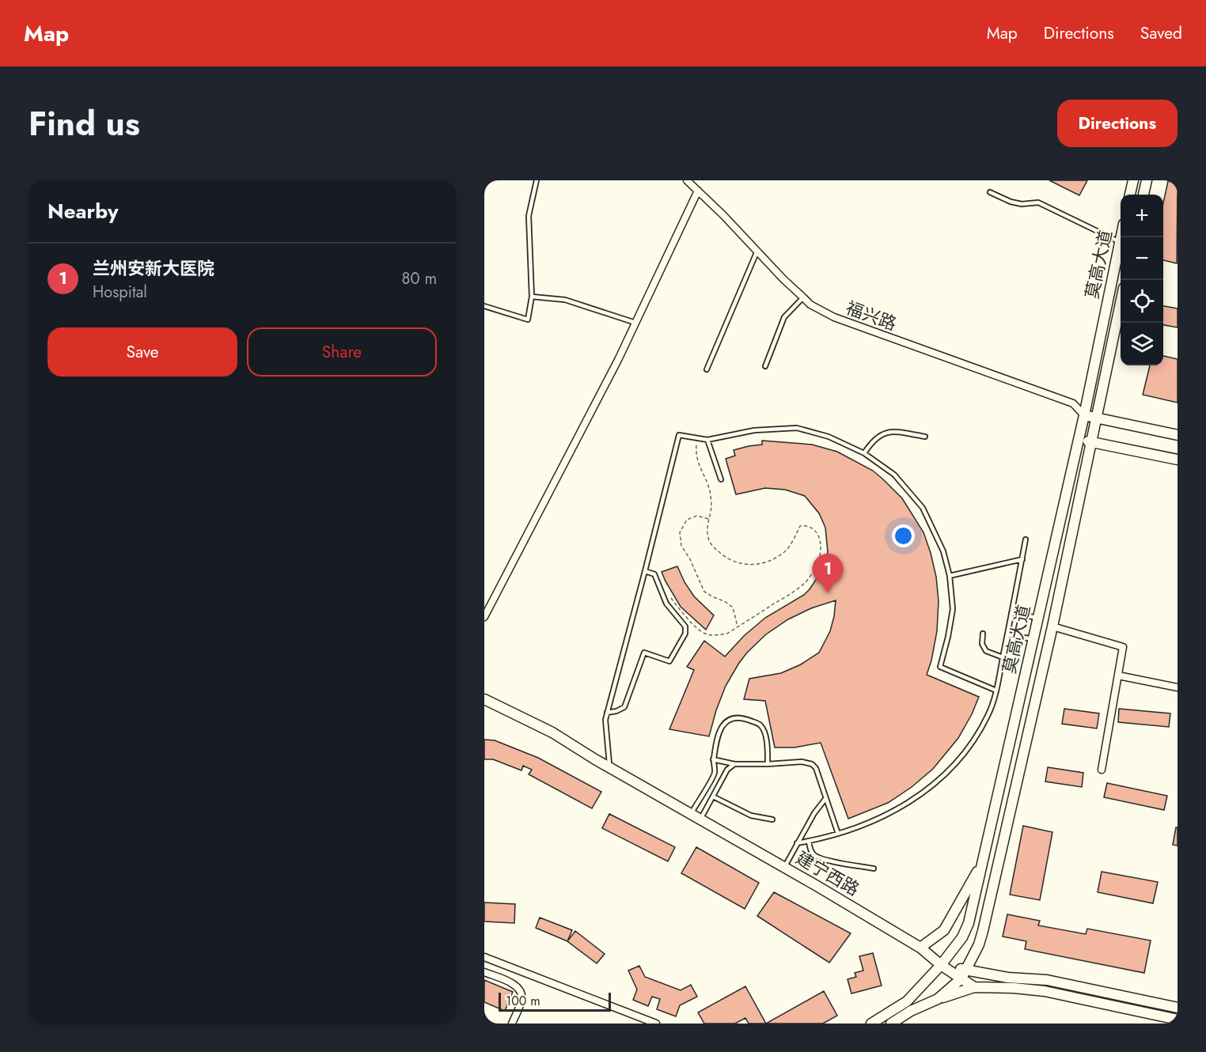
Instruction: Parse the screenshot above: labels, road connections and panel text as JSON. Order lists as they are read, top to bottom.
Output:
{
  "streets": {
    "main road": ["莫高大道", "建宁西路"],
    "street": ["福兴路"]
  },
  "crossings": [
    ["莫高大道", "福兴路"],
    ["莫高大道", "建宁西路"]
  ],
  "scale_bar": "100 m",
  "page": {
    "header": "Map",
    "nav": ["Map", "Directions", "Saved"],
    "title": "Find us",
    "buttons": [
      "Directions",
      ["Save", "Share"]
    ],
    "heading": "Nearby",
    "map_buttons": ["+", "−"],
    "list": [
      {
        "mark": "1",
        "name": "兰州安新大医院",
        "note": "Hospital",
        "value": "80 m"
      }
    ],
    "pins": "1",
    "scale": "100 m"
  }
}
